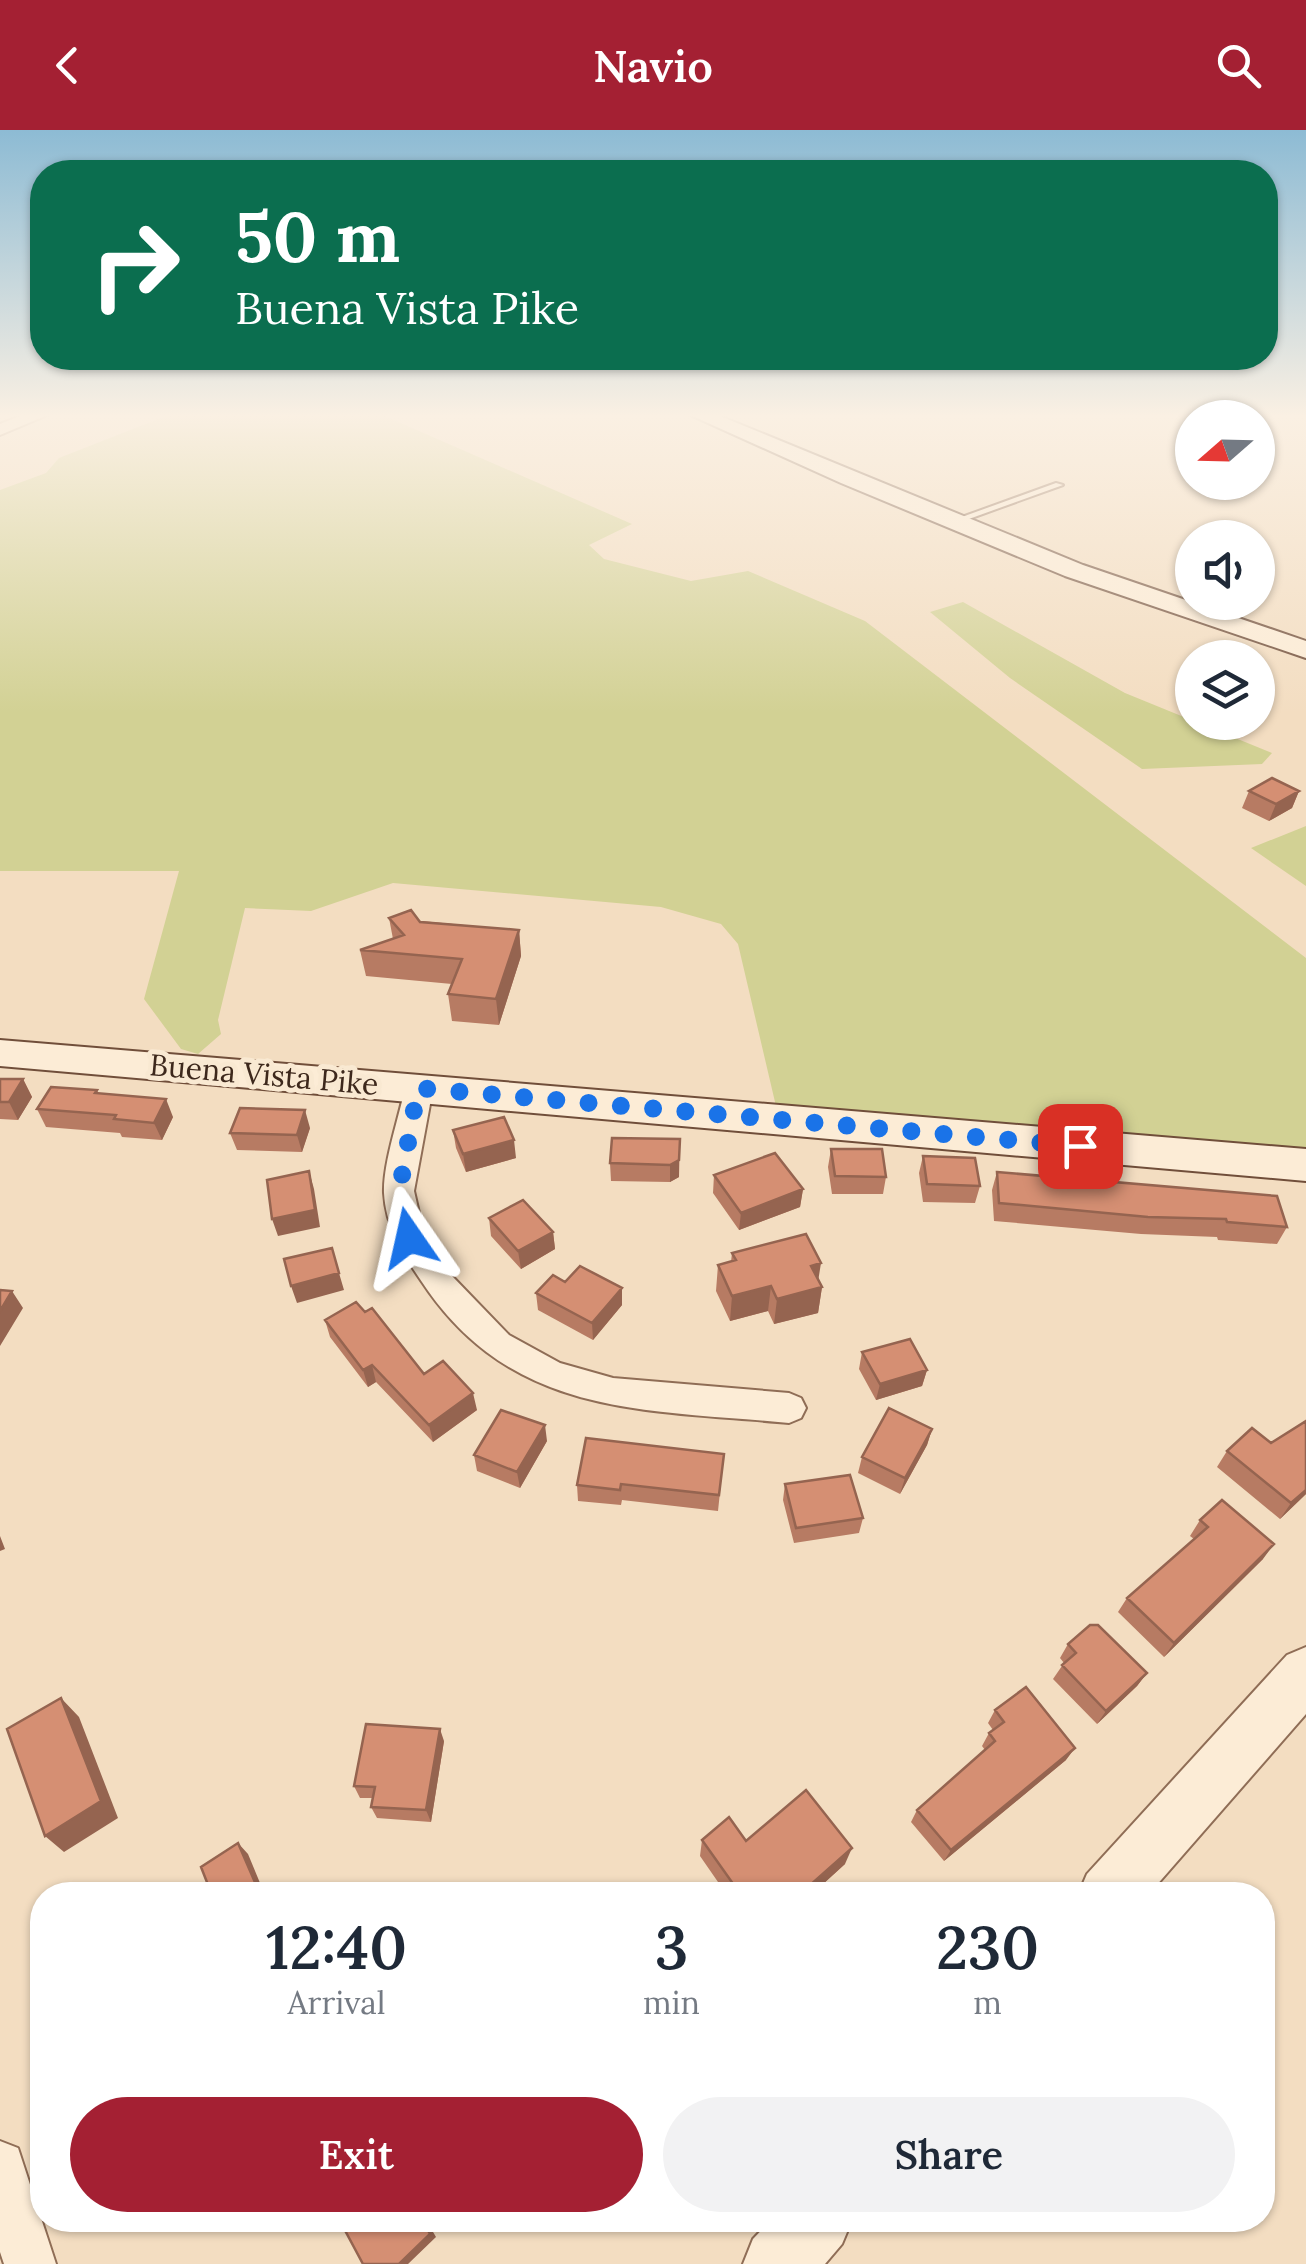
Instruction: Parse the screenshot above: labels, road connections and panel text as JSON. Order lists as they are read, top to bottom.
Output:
{
  "streets": {
    "main road": ["Buena Vista Pike"]
  },
  "north": "left",
  "page": {
    "header": "Navio",
    "turn": ["50 m", "Buena Vista Pike"],
    "eta": [
      "12:40",
      "Arrival",
      "3",
      "min",
      "230",
      "m"
    ],
    "buttons": ["Exit", "Share"]
  }
}
